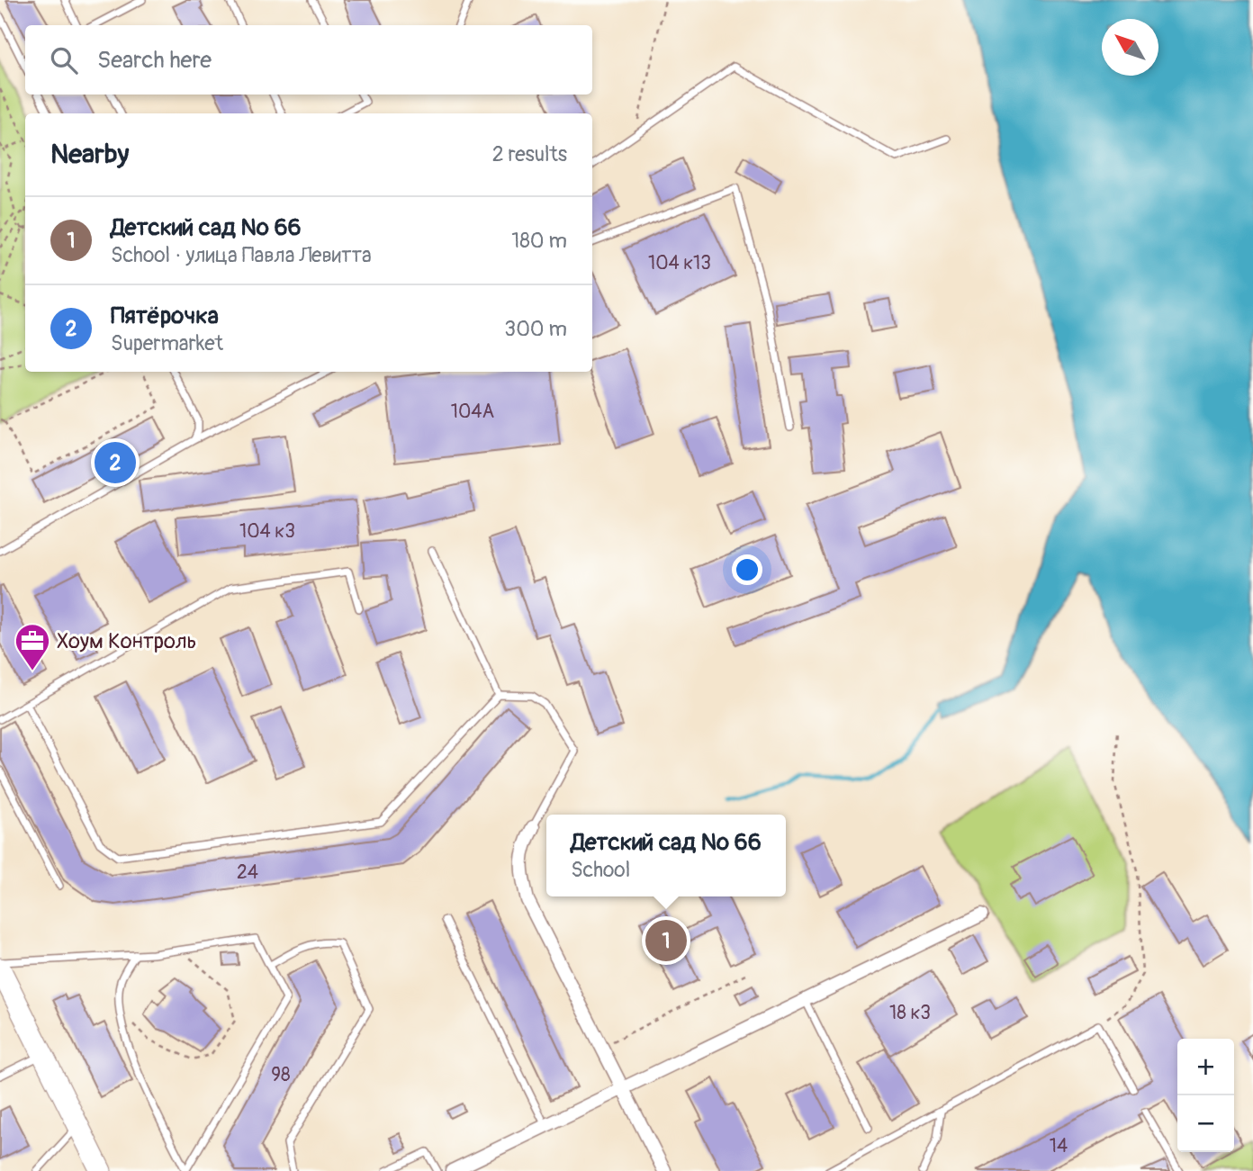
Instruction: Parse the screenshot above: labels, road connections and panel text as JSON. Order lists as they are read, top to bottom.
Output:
{
  "places": {
    "office": ["Хоум Контроль"]
  },
  "house_numbers": [
    "104 к13",
    "104А",
    "104 к3",
    "24",
    "18 к3",
    "98",
    "14"
  ],
  "north": "top left",
  "page": {
    "search": "Search here",
    "heading": ["Nearby", "2 results"],
    "list": [
      {
        "mark": "1",
        "name": "Детский сад № 66",
        "note": "School · улица Павла Левитта",
        "value": "180 m"
      },
      {
        "mark": "2",
        "name": "Пятёрочка",
        "note": "Supermarket",
        "value": "300 m"
      }
    ],
    "pins": ["2", "1"],
    "popup": ["Детский сад № 66", "School"],
    "map_buttons": ["+", "−"]
  }
}
